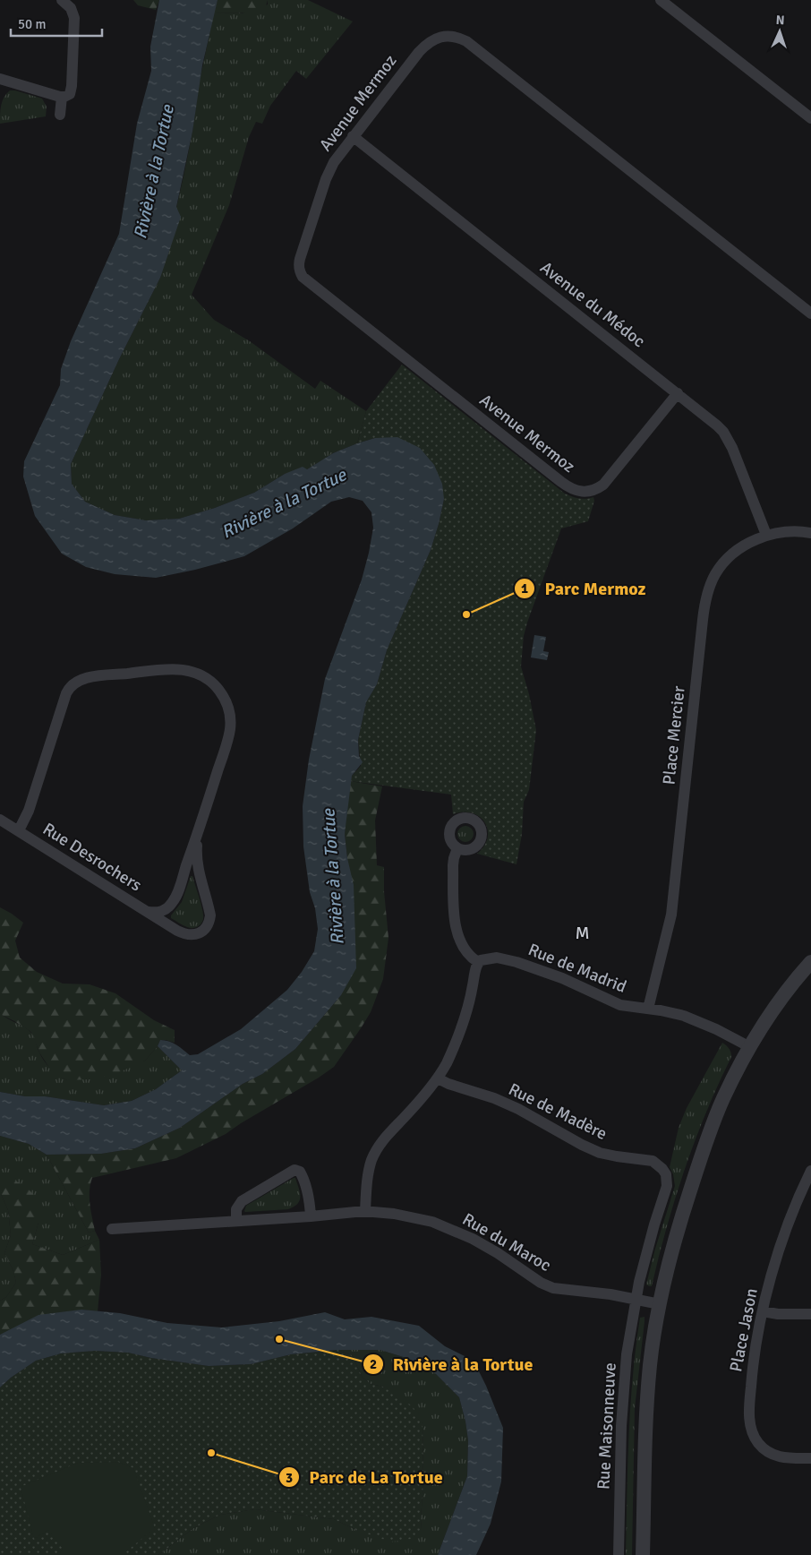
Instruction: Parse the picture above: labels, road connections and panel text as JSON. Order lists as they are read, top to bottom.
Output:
{
  "streets": {
    "street": [
      "Avenue Mermoz",
      "Avenue du Médoc",
      "Place Mercier",
      "Rue Desrochers",
      "Rue de Madrid",
      "Rue de Madère",
      "Rue du Maroc",
      "Place Jason",
      "Rue Maisonneuve"
    ]
  },
  "crossings": [
    ["Avenue Mermoz", "Avenue du Médoc"],
    ["Avenue du Médoc", "Place Mercier"],
    ["Place Mercier", "Rue de Madrid"],
    ["Rue de Madère", "Rue du Maroc"],
    ["Rue de Madère", "Rue Maisonneuve"],
    ["Rue du Maroc", "Rue Maisonneuve"]
  ],
  "districts": ["M"],
  "water": ["Rivière à la Tortue"],
  "places": ["Parc Mermoz", "Rivière à la Tortue", "Parc de La Tortue"],
  "scale_bar": "50 m",
  "north": "top"
}
